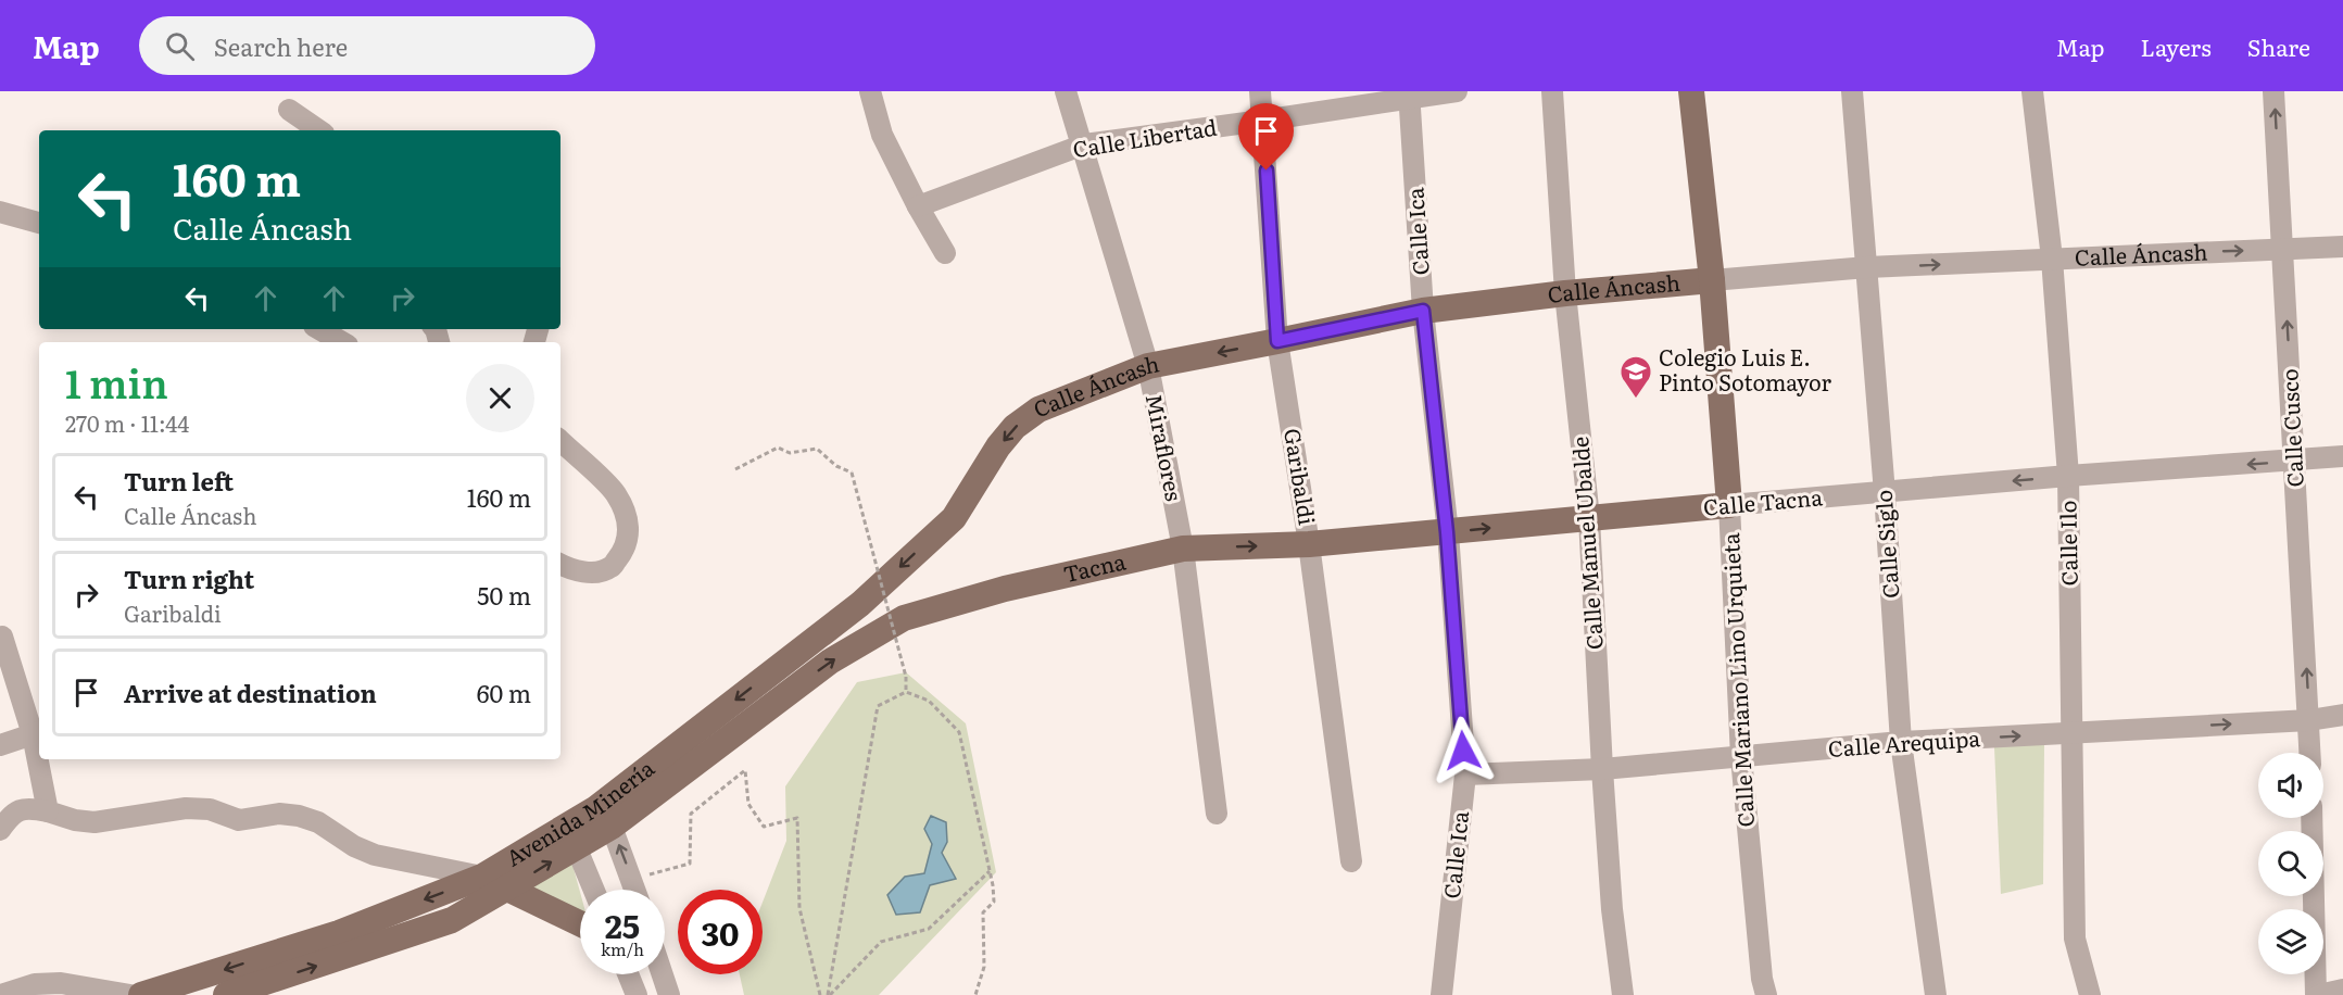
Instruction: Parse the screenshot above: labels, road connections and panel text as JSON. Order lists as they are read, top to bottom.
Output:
{
  "streets": {
    "main road": [
      "Calle Áncash",
      "Calle Tacna",
      "Tacna",
      "Calle Mariano Lino Urquieta",
      "Avenida Minería"
    ],
    "street": [
      "Calle Libertad",
      "Calle Ica",
      "Calle Cusco",
      "Miraflores",
      "Garibaldi",
      "Calle Manuel Ubalde",
      "Calle Ilo",
      "Calle Siglo",
      "Calle Arequipa"
    ]
  },
  "crossings": [
    ["Calle Libertad", "Calle Ica"],
    ["Calle Libertad", "Miraflores"],
    ["Calle Libertad", "Garibaldi"],
    ["Calle Ica", "Calle Áncash"],
    ["Calle Ica", "Calle Tacna"],
    ["Calle Ica", "Calle Arequipa"],
    ["Calle Áncash", "Calle Cusco"],
    ["Calle Áncash", "Miraflores"],
    ["Calle Áncash", "Garibaldi"],
    ["Calle Áncash", "Calle Manuel Ubalde"],
    ["Calle Áncash", "Calle Ilo"],
    ["Calle Áncash", "Calle Siglo"],
    ["Calle Áncash", "Calle Mariano Lino Urquieta"],
    ["Calle Áncash", "Avenida Minería"],
    ["Calle Cusco", "Calle Tacna"],
    ["Calle Cusco", "Calle Arequipa"],
    ["Miraflores", "Calle Tacna"],
    ["Miraflores", "Tacna"],
    ["Garibaldi", "Calle Tacna"],
    ["Calle Tacna", "Calle Manuel Ubalde"],
    ["Calle Tacna", "Calle Ilo"],
    ["Calle Tacna", "Calle Siglo"],
    ["Calle Tacna", "Tacna"],
    ["Calle Tacna", "Calle Mariano Lino Urquieta"],
    ["Calle Manuel Ubalde", "Calle Arequipa"],
    ["Calle Ilo", "Calle Arequipa"],
    ["Calle Siglo", "Calle Arequipa"],
    ["Tacna", "Avenida Minería"],
    ["Calle Mariano Lino Urquieta", "Calle Arequipa"]
  ],
  "one_way": ["Calle Cusco", "Calle Arequipa"],
  "places": {
    "school or university": ["Colegio Luis E. Pinto Sotomayor"]
  },
  "page": {
    "header": "Map",
    "search": "Search here",
    "nav": ["Map", "Layers", "Share"],
    "turn": ["160 m", "Calle Áncash"],
    "heading": ["1 min", "270 m · 11:44"],
    "list": [
      {
        "name": "Turn left",
        "note": "Calle Áncash",
        "value": "160 m"
      },
      {
        "name": "Turn right",
        "note": "Garibaldi",
        "value": "50 m"
      },
      {
        "name": "Arrive at destination",
        "value": "60 m"
      }
    ],
    "speed": "25 km/h",
    "limit": "30"
  }
}
